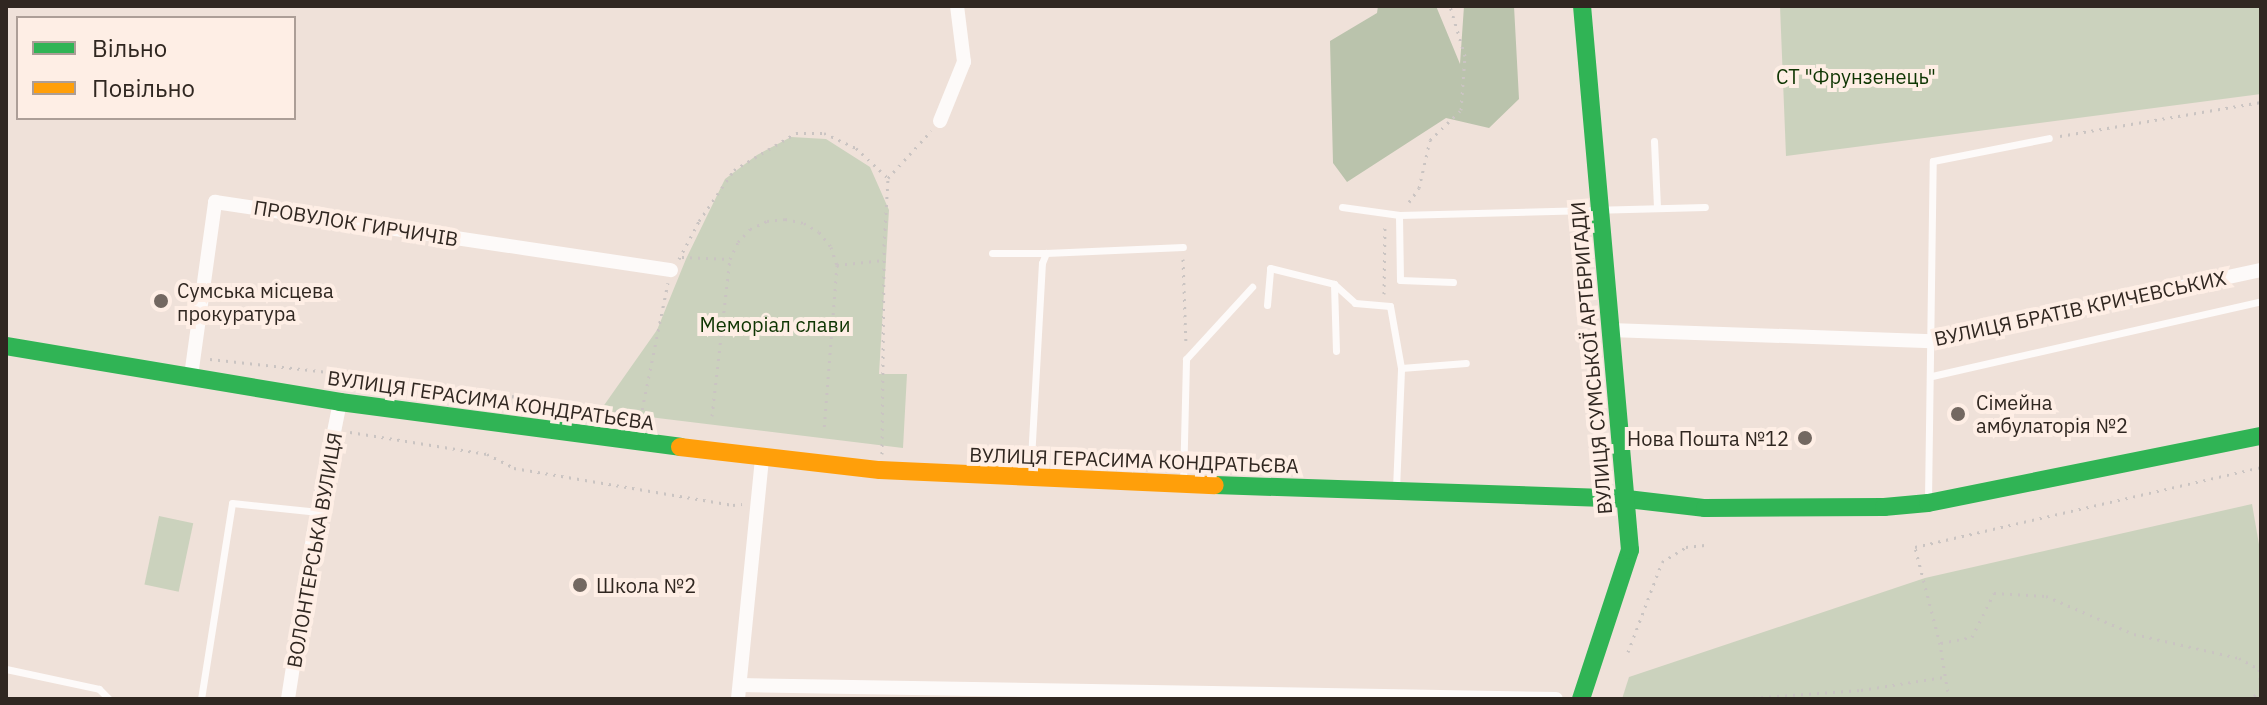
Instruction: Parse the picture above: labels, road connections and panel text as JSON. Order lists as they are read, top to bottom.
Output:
{
  "streets": {
    "street": [
      "ПРОВУЛОК ГИРЧИЧІВ",
      "ВУЛИЦЯ БРАТІВ КРИЧЕВСЬКИХ",
      "ВУЛИЦЯ СУМСЬКОЇ АРТБРИГАДИ",
      "ВУЛИЦЯ ГЕРАСИМА КОНДРАТЬЄВА",
      "ВОЛОНТЕРСЬКА ВУЛИЦЯ"
    ]
  },
  "crossings": [
    ["ПРОВУЛОК ГИРЧИЧІВ", "ВУЛИЦЯ ГЕРАСИМА КОНДРАТЬЄВА"],
    ["ВУЛИЦЯ БРАТІВ КРИЧЕВСЬКИХ", "ВУЛИЦЯ СУМСЬКОЇ АРТБРИГАДИ"],
    ["ВУЛИЦЯ СУМСЬКОЇ АРТБРИГАДИ", "ВУЛИЦЯ ГЕРАСИМА КОНДРАТЬЄВА"],
    ["ВУЛИЦЯ ГЕРАСИМА КОНДРАТЬЄВА", "ВОЛОНТЕРСЬКА ВУЛИЦЯ"]
  ],
  "parks": ["СТ \"Фрунзенець\"", "Меморіал слави"],
  "places": [
    "Сумська місцева прокуратура",
    "Сімейна амбулаторія №2",
    "Нова Пошта №12",
    "Школа №2"
  ],
  "legend": ["Вільно", "Повільно"]
}
